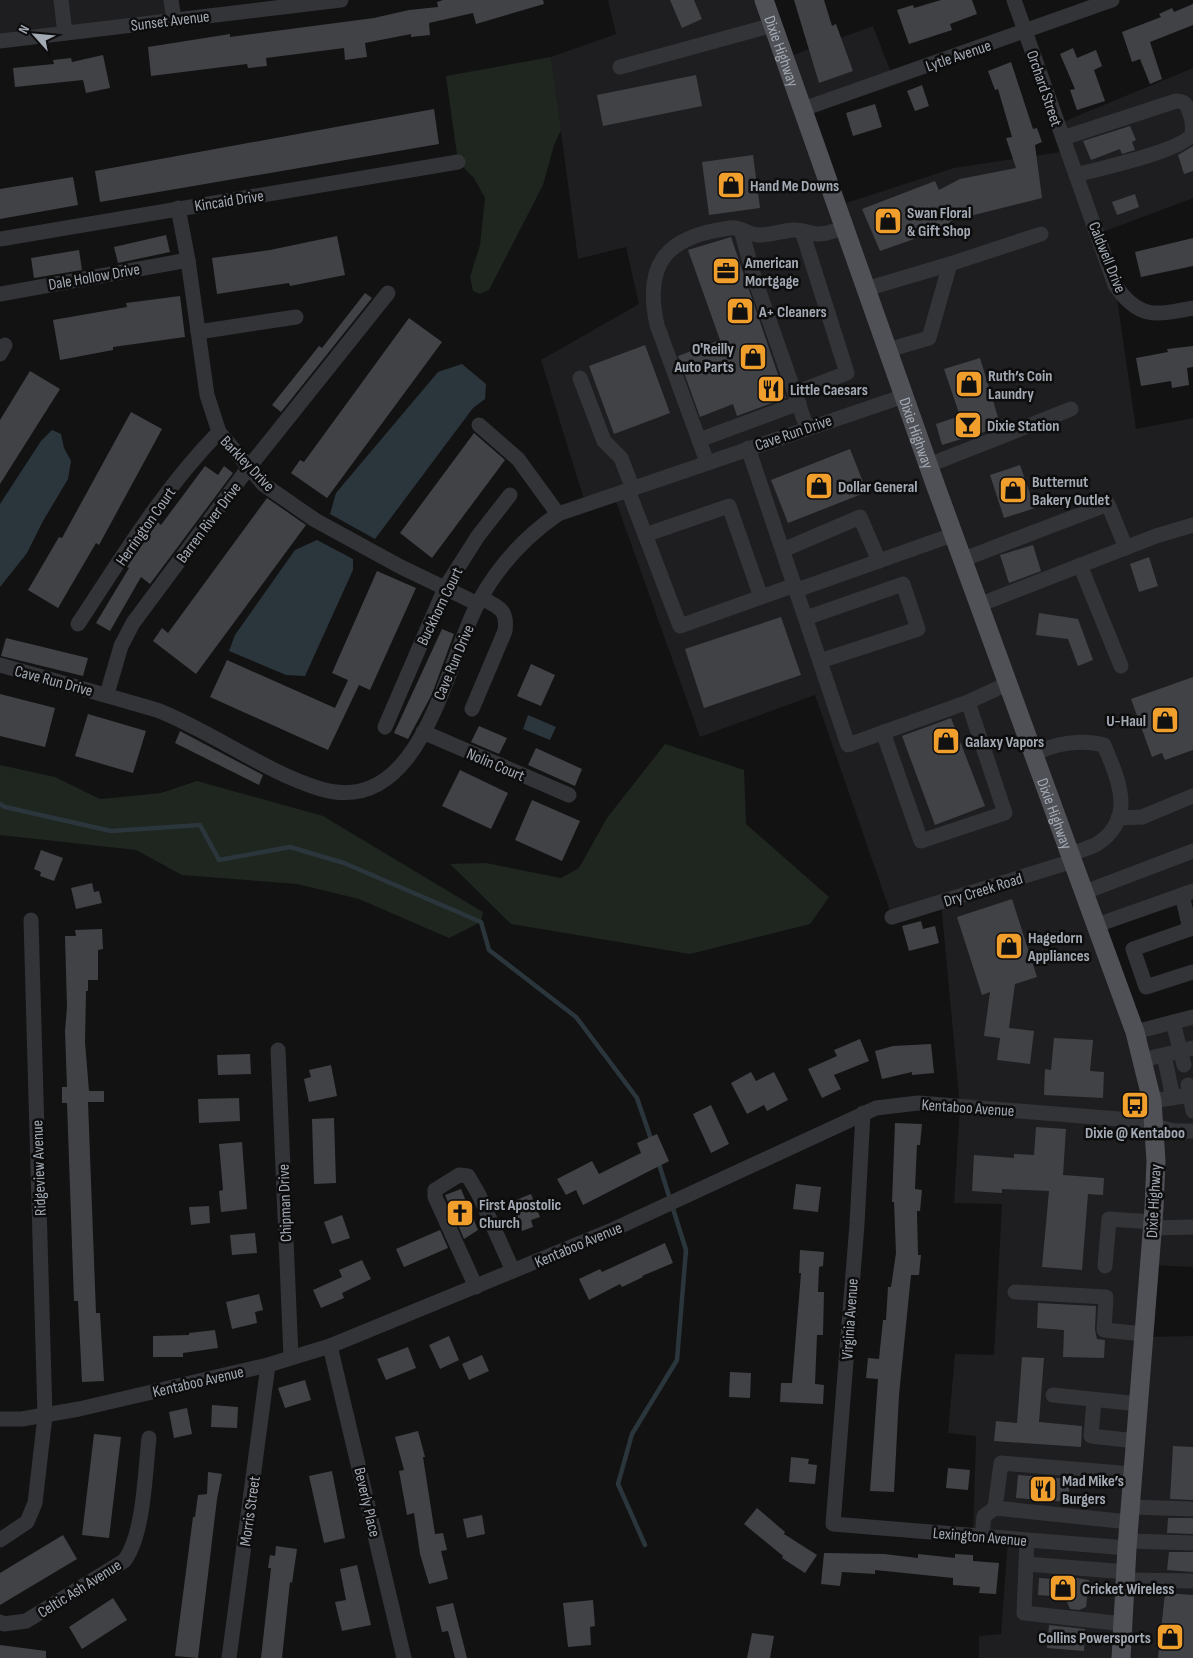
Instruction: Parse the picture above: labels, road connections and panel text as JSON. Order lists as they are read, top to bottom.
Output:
{
  "streets": {
    "main road": ["Dixie Highway"],
    "street": [
      "Sunset Avenue",
      "Lytle Avenue",
      "Orchard Street",
      "Kincaid Drive",
      "Caldwell Drive",
      "Dale Hollow Drive",
      "Cave Run Drive",
      "Barkley Drive",
      "Barren River Drive",
      "Herrington Court",
      "Buckhorn Court",
      "Nolin Court",
      "Dry Creek Road",
      "Kentaboo Avenue",
      "Ridgeview Avenue",
      "Chipman Drive",
      "Virginia Avenue",
      "Beverly Place",
      "Morris Street",
      "Lexington Avenue",
      "Celtic Ash Avenue"
    ]
  },
  "crossings": [
    ["Dixie Highway", "Lytle Avenue"],
    ["Dixie Highway", "Cave Run Drive"],
    ["Dixie Highway", "Dry Creek Road"],
    ["Dixie Highway", "Kentaboo Avenue"],
    ["Dixie Highway", "Lexington Avenue"],
    ["Lytle Avenue", "Orchard Street"],
    ["Orchard Street", "Caldwell Drive"],
    ["Kincaid Drive", "Barkley Drive"],
    ["Dale Hollow Drive", "Barkley Drive"],
    ["Cave Run Drive", "Barkley Drive"],
    ["Cave Run Drive", "Barren River Drive"],
    ["Cave Run Drive", "Nolin Court"],
    ["Barkley Drive", "Barren River Drive"],
    ["Barkley Drive", "Herrington Court"],
    ["Barkley Drive", "Buckhorn Court"],
    ["Kentaboo Avenue", "Ridgeview Avenue"],
    ["Kentaboo Avenue", "Chipman Drive"],
    ["Kentaboo Avenue", "Virginia Avenue"],
    ["Kentaboo Avenue", "Beverly Place"],
    ["Kentaboo Avenue", "Morris Street"],
    ["Virginia Avenue", "Lexington Avenue"]
  ],
  "places": {
    "shop": [
      "Hand Me Downs",
      "Swan Floral & Gift Shop",
      "A+ Cleaners",
      "O'Reilly Auto Parts",
      "Ruth’s Coin Laundry",
      "Dollar General",
      "Butternut Bakery Outlet",
      "U-Haul",
      "Galaxy Vapors",
      "Hagedorn Appliances",
      "Cricket Wireless",
      "Collins Powersports"
    ],
    "office": ["American Mortgage"],
    "restaurant": ["Little Caesars", "Mad Mike’s Burgers"],
    "bar": ["Dixie Station"],
    "bus stop": ["Dixie @ Kentaboo"],
    "church": ["First Apostolic Church"]
  },
  "north": "top left"
}
